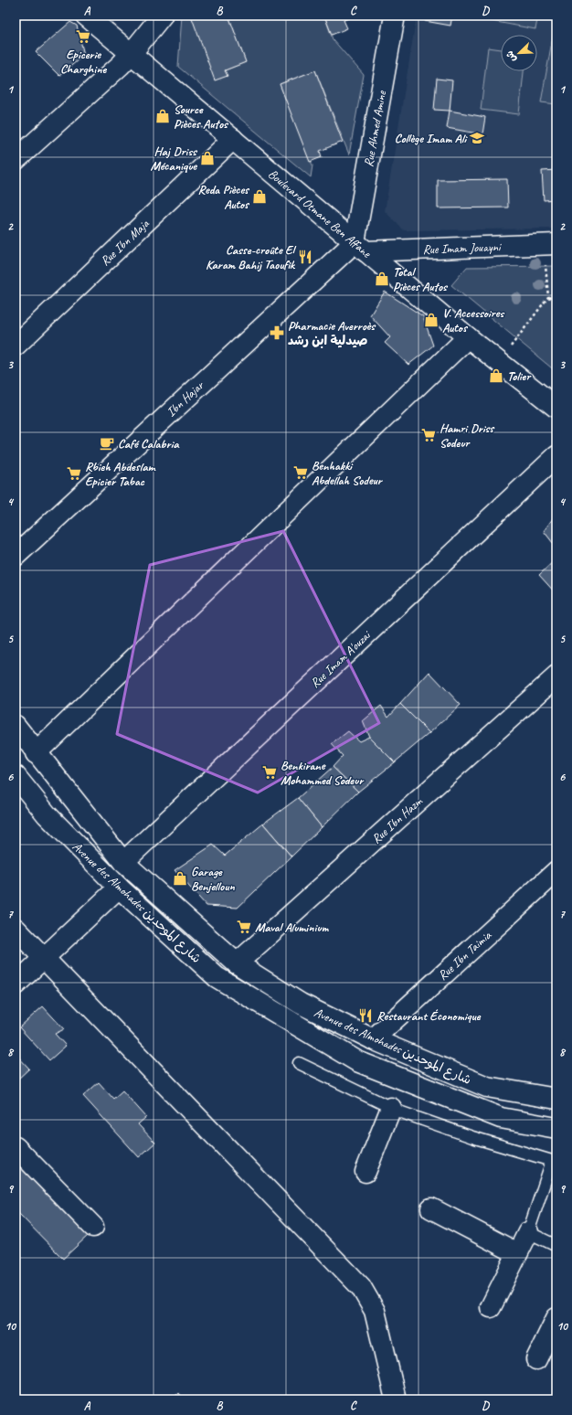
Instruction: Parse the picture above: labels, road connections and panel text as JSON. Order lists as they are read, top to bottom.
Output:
{
  "streets": {
    "street": [
      "Rue Ahmed Amine",
      "Boulevard Otmane Ben Affane",
      "Rue Ibn Maja",
      "Rue Imam Jouayni",
      "Ibn Hajar",
      "Rue Imam A'ouzai",
      "Rue Ibn Hazm",
      "Avenue des Almohades شارع الموحدين",
      "Rue Ibn Taimia"
    ]
  },
  "crossings": [
    ["Rue Ahmed Amine", "Boulevard Otmane Ben Affane"],
    ["Rue Ahmed Amine", "Rue Imam Jouayni"],
    ["Rue Ahmed Amine", "Ibn Hajar"],
    ["Boulevard Otmane Ben Affane", "Rue Ibn Maja"],
    ["Boulevard Otmane Ben Affane", "Rue Imam Jouayni"],
    ["Boulevard Otmane Ben Affane", "Ibn Hajar"],
    ["Rue Imam Jouayni", "Ibn Hajar"],
    ["Rue Imam A'ouzai", "Avenue des Almohades شارع الموحدين"],
    ["Rue Ibn Hazm", "Avenue des Almohades شارع الموحدين"],
    ["Avenue des Almohades شارع الموحدين", "Rue Ibn Taimia"]
  ],
  "places": {
    "supermarket": [
      "Epicerie Charghine",
      "Hamri Driss Sodeur",
      "Benhakki Abdellah Sodeur",
      "Rbieh Abdeslam Epicier Tabac",
      "Benkirane Mohammed Sodeur",
      "Maval Aluminium"
    ],
    "shop": [
      "Source Pièces Autos",
      "Haj Driss Mécanique",
      "Reda Pièces Autos",
      "Total Pièces Autos",
      "V. Accessoires Autos",
      "Tolier",
      "Garage Benjelloun"
    ],
    "school or university": ["Collège Imam Ali"],
    "restaurant": ["Casse-croûte El Karam Bahij Taoufik", "Restaurant Économique"],
    "pharmacy": ["Pharmacie Averroès صيدلية ابن رشد"],
    "cafe": ["Café Calabria"]
  },
  "north": "bottom left",
  "grid": {
    "columns": [
      "A",
      "B",
      "C",
      "D"
    ],
    "rows": [
      "1",
      "2",
      "3",
      "4",
      "5",
      "6",
      "7",
      "8",
      "9",
      "10"
    ]
  }
}
